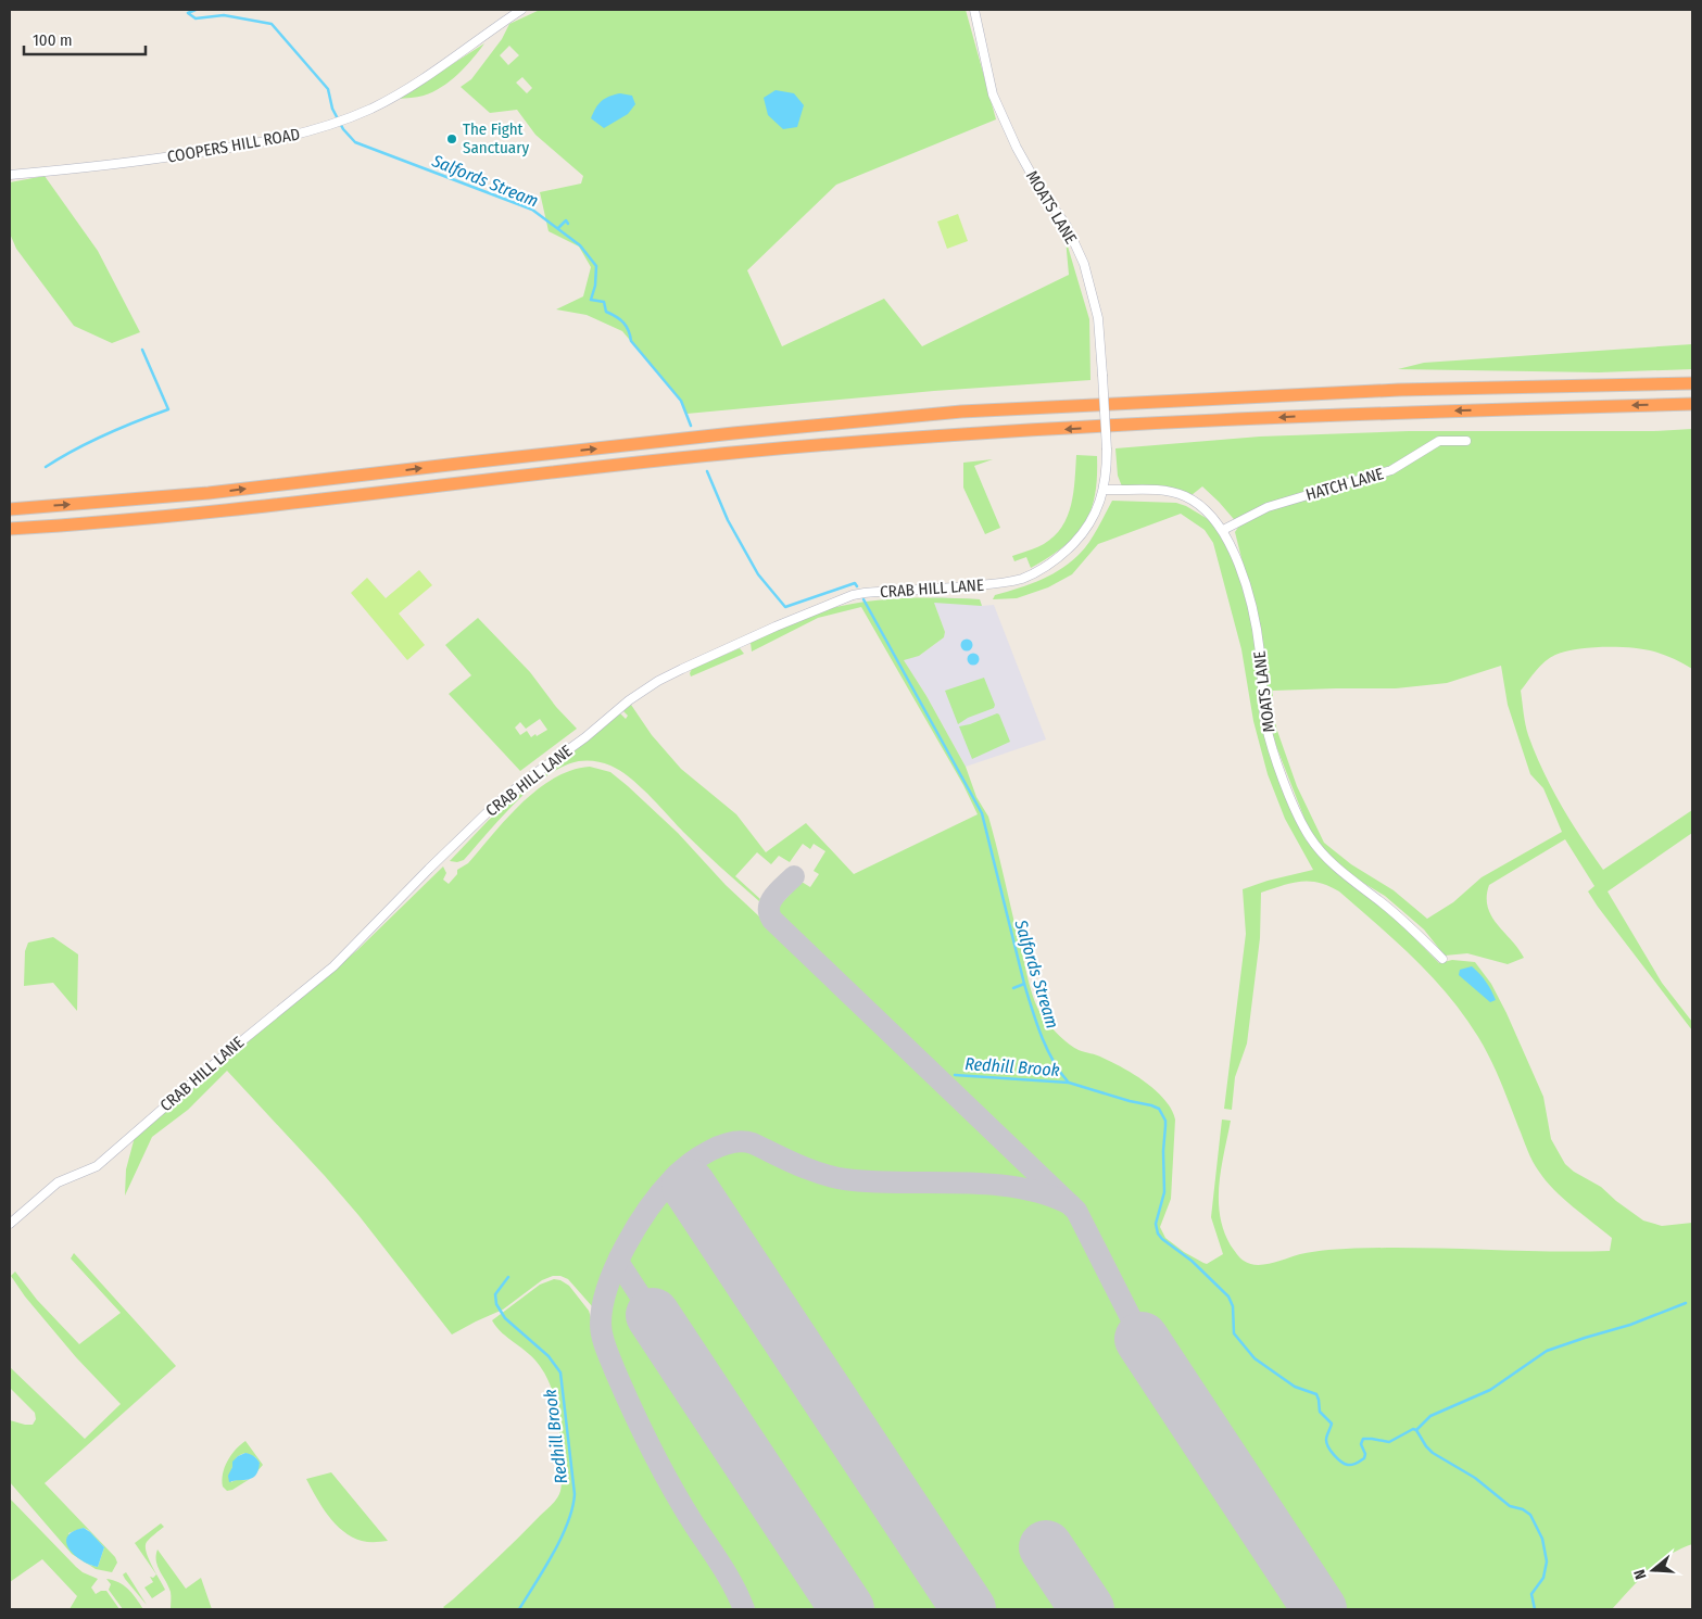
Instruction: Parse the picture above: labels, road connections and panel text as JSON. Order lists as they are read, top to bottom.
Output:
{
  "streets": {
    "street": [
      "COOPERS HILL ROAD",
      "MOATS LANE",
      "HATCH LANE",
      "CRAB HILL LANE"
    ]
  },
  "crossings": [
    ["MOATS LANE", "HATCH LANE"],
    ["MOATS LANE", "CRAB HILL LANE"]
  ],
  "water": ["Salfords Stream", "Redhill Brook"],
  "places": ["The Fight Sanctuary"],
  "scale_bar": "100 m",
  "north": "left"
}
